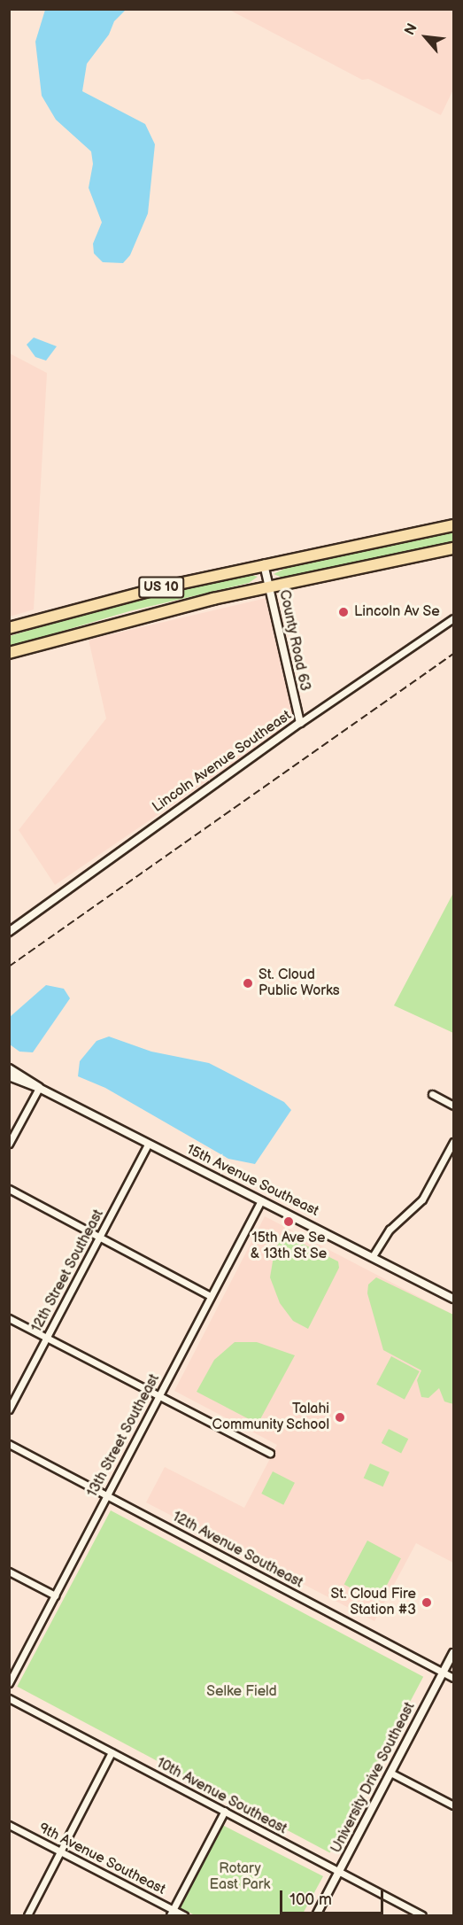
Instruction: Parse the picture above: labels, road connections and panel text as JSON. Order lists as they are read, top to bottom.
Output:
{
  "streets": {
    "highway": ["US 10"],
    "street": [
      "County Road 63",
      "Lincoln Avenue Southeast",
      "15th Avenue Southeast",
      "12th Street Southeast",
      "13th Street Southeast",
      "12th Avenue Southeast",
      "University Drive Southeast",
      "10th Avenue Southeast",
      "9th Avenue Southeast"
    ]
  },
  "crossings": [
    ["US 10", "County Road 63"],
    ["County Road 63", "Lincoln Avenue Southeast"],
    ["15th Avenue Southeast", "12th Street Southeast"],
    ["15th Avenue Southeast", "13th Street Southeast"],
    ["13th Street Southeast", "12th Avenue Southeast"],
    ["12th Avenue Southeast", "University Drive Southeast"],
    ["University Drive Southeast", "10th Avenue Southeast"]
  ],
  "parks": ["Selke Field", "Rotary East Park"],
  "places": [
    "Lincoln Av Se",
    "St. Cloud Public Works",
    "15th Ave Se & 13th St Se",
    "Talahi Community School",
    "St. Cloud Fire Station #3"
  ],
  "scale_bar": "100 m",
  "north": "top left"
}
